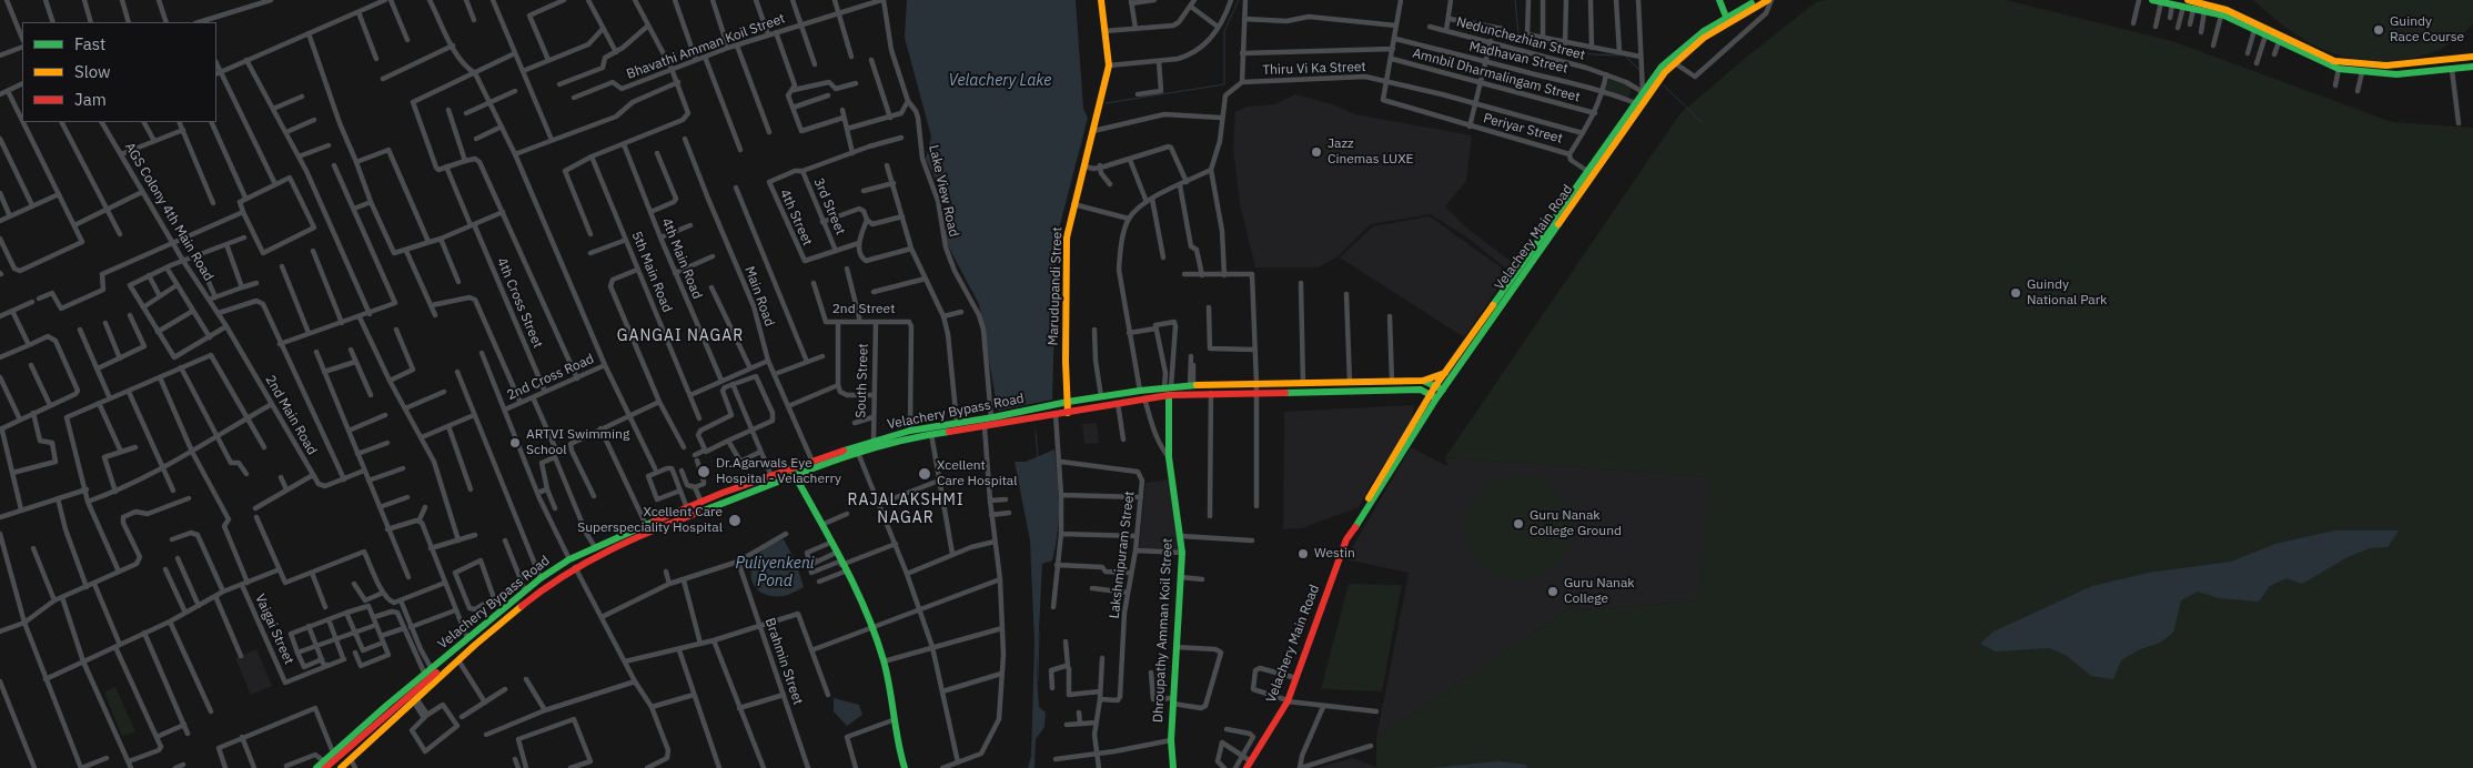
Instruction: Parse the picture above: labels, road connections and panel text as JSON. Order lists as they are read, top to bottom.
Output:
{
  "streets": {
    "main road": [
      "Velachery Main Road",
      "Marudupandi Street",
      "Velachery Bypass Road",
      "Dhroupathy Amman Koil Street"
    ],
    "street": [
      "Nedunchezhian Street",
      "Bhavathi Amman Koil Street",
      "Madhavan Street",
      "Thiru Vi Ka Street",
      "Amnbil Dharmalingam Street",
      "Periyar Street",
      "Lake View Road",
      "3rd Street",
      "AGS Colony 4th Main Road",
      "4th Street",
      "4th Main Road",
      "5th Main Road",
      "Main Road",
      "4th Cross Street",
      "2nd Street",
      "2nd Cross Road",
      "South Street",
      "2nd Main Road",
      "Lakshmipuram Street",
      "Vaigai Street",
      "Brahmin Street"
    ]
  },
  "crossings": [
    ["Nedunchezhian Street", "Velachery Main Road"],
    ["Bhavathi Amman Koil Street", "Lake View Road"],
    ["Madhavan Street", "Velachery Main Road"],
    ["Thiru Vi Ka Street", "Periyar Street"],
    ["Lake View Road", "Velachery Bypass Road"],
    ["3rd Street", "4th Street"],
    ["AGS Colony 4th Main Road", "2nd Main Road"],
    ["Velachery Main Road", "Velachery Bypass Road"],
    ["Marudupandi Street", "Velachery Bypass Road"],
    ["Main Road", "Velachery Bypass Road"],
    ["4th Cross Street", "2nd Cross Road"],
    ["2nd Street", "South Street"],
    ["2nd Street", "Velachery Bypass Road"],
    ["South Street", "Velachery Bypass Road"],
    ["Velachery Bypass Road", "Dhroupathy Amman Koil Street"]
  ],
  "districts": ["GANGAI NAGAR", "RAJALAKSHMI NAGAR"],
  "water": ["Velachery Lake", "Puliyenkeni Pond"],
  "places": [
    "Guindy Race Course",
    "Jazz Cinemas LUXE",
    "Guindy National Park",
    "ARTVI Swimming School",
    "Dr.Agarwals Eye Hospital - Velacherry",
    "Xcellent Care Hospital",
    "Xcellent Care Superspeciality Hospital",
    "Guru Nanak College Ground",
    "Westin",
    "Guru Nanak College"
  ],
  "legend": ["Fast", "Slow", "Jam"]
}
